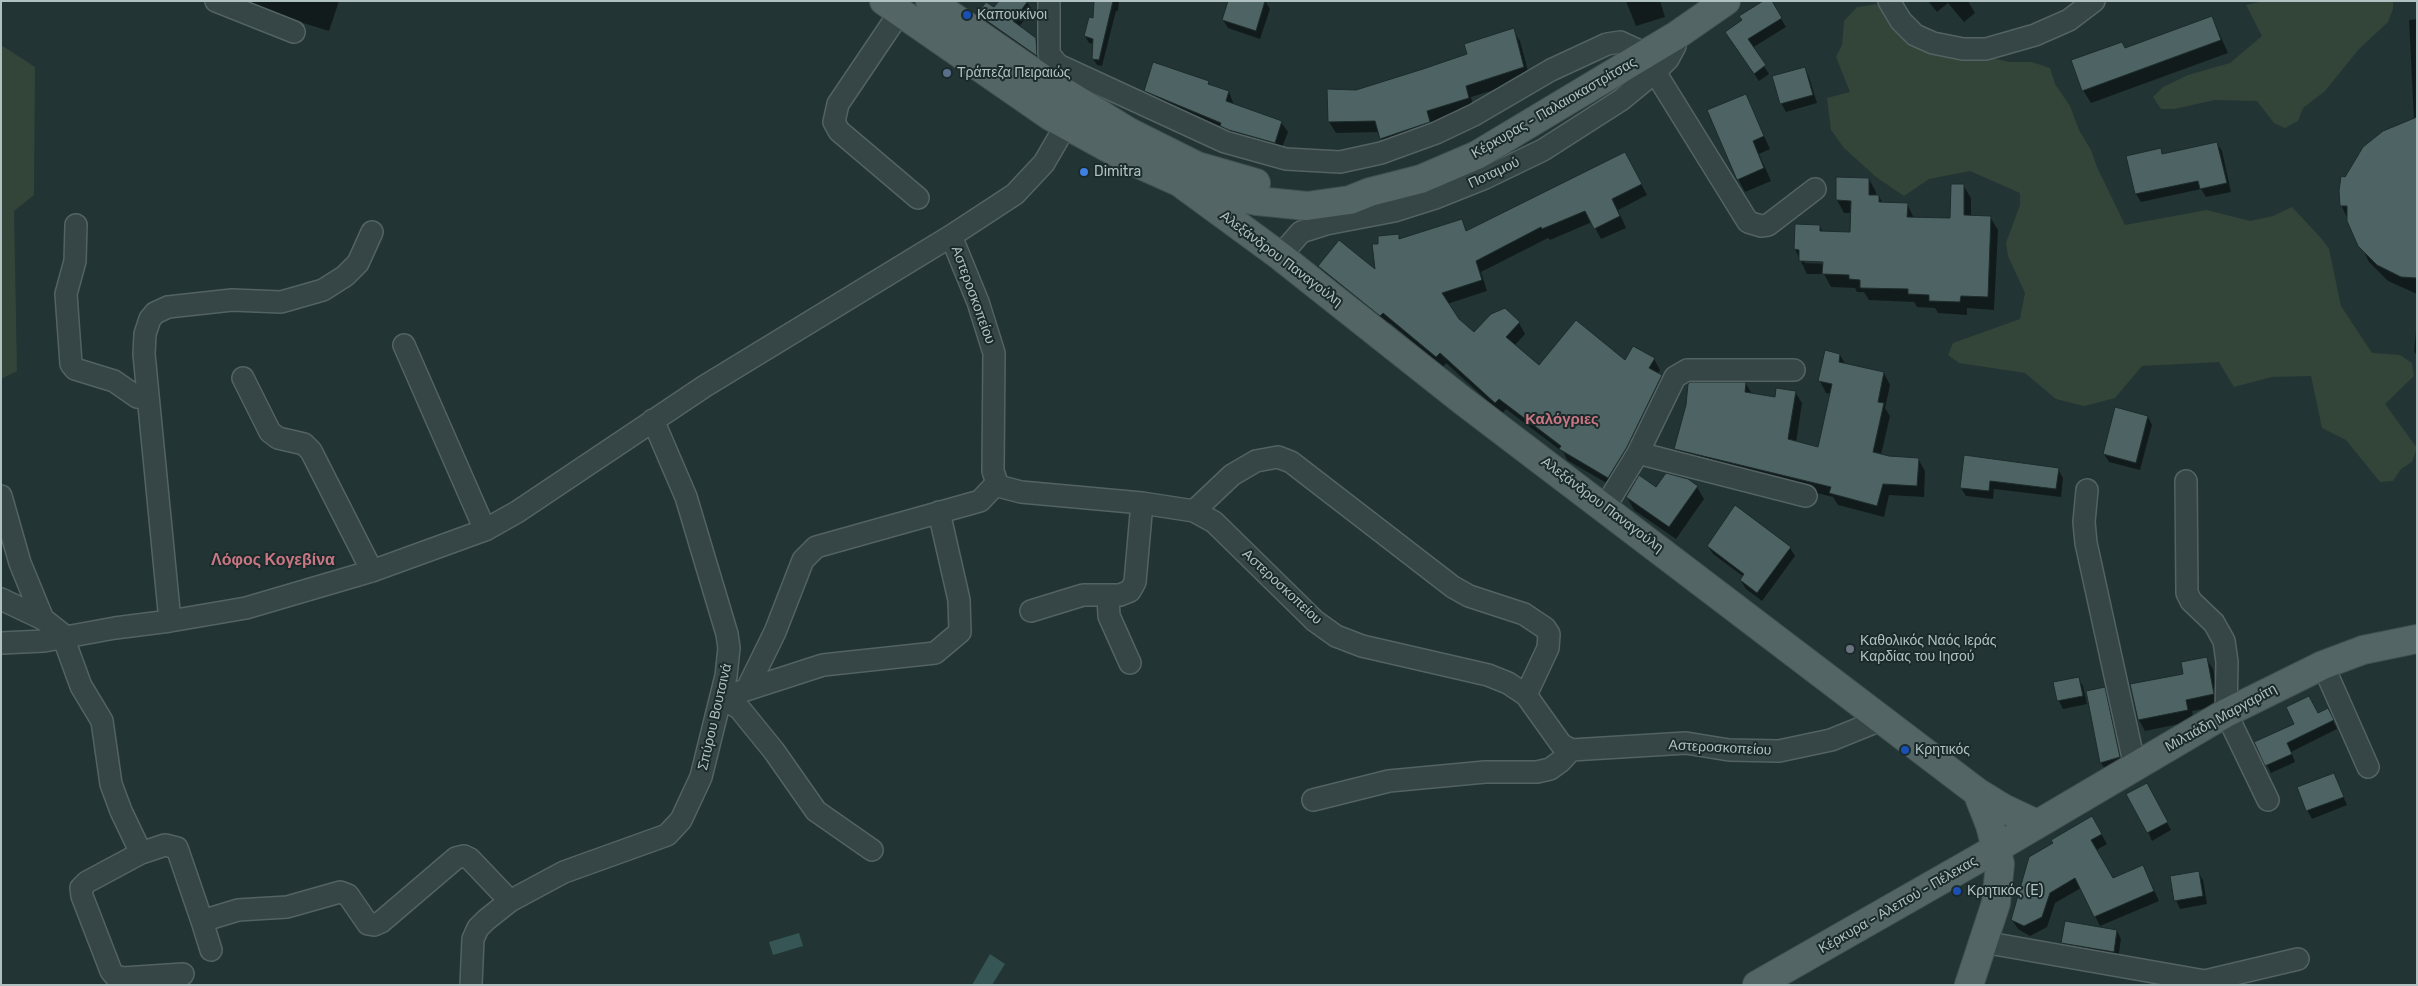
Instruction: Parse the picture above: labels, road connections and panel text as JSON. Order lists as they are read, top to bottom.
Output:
{
  "streets": {
    "main road": [
      "Κέρκυρας - Παλαιοκαστρίτσας",
      "Αλεξάνδρου Παναγούλη",
      "Μιλτιάδη Μαργαρίτη",
      "Κέρκυρα - Αλεπού - Πέλεκας"
    ],
    "street": ["Ποταμού", "Αστεροσκοπείου", "Σπύρου Βουτσινά"]
  },
  "crossings": [
    ["Κέρκυρας - Παλαιοκαστρίτσας", "Ποταμού"],
    ["Κέρκυρας - Παλαιοκαστρίτσας", "Αλεξάνδρου Παναγούλη"],
    ["Ποταμού", "Αλεξάνδρου Παναγούλη"],
    ["Αλεξάνδρου Παναγούλη", "Αστεροσκοπείου"],
    ["Αλεξάνδρου Παναγούλη", "Μιλτιάδη Μαργαρίτη"],
    ["Αλεξάνδρου Παναγούλη", "Κέρκυρα - Αλεπού - Πέλεκας"],
    ["Μιλτιάδη Μαργαρίτη", "Κέρκυρα - Αλεπού - Πέλεκας"]
  ],
  "districts": ["Καλόγριες", "Λόφος Κογεβίνα"],
  "places": [
    "Καπουκίνοι",
    "Τράπεζα Πειραιώς",
    "Dimitra",
    "Καθολικός Ναός Ιεράς Καρδίας του Ιησού",
    "Κρητικός",
    "Κρητικός (E)"
  ]
}
